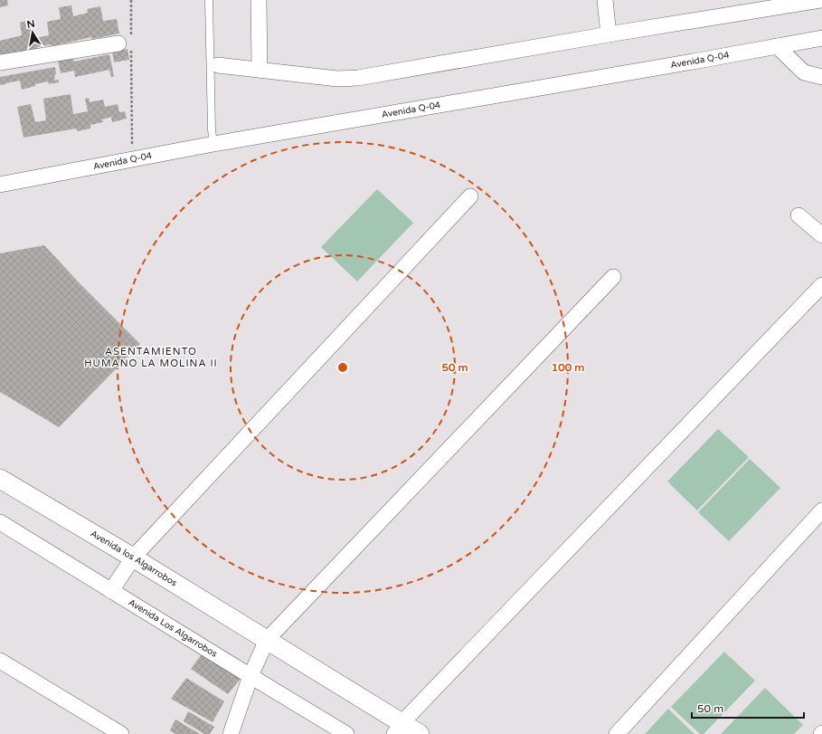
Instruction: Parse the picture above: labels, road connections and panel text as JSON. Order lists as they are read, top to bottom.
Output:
{
  "streets": {
    "street": ["Avenida Q-04", "Avenida los Algarrobos", "Avenida Los Algarrobos"]
  },
  "districts": ["ASENTAMIENTO HUMANO LA MOLINA II"],
  "scale_bar": "50 m",
  "north": "top",
  "rings": ["50 m", "100 m"]
}
